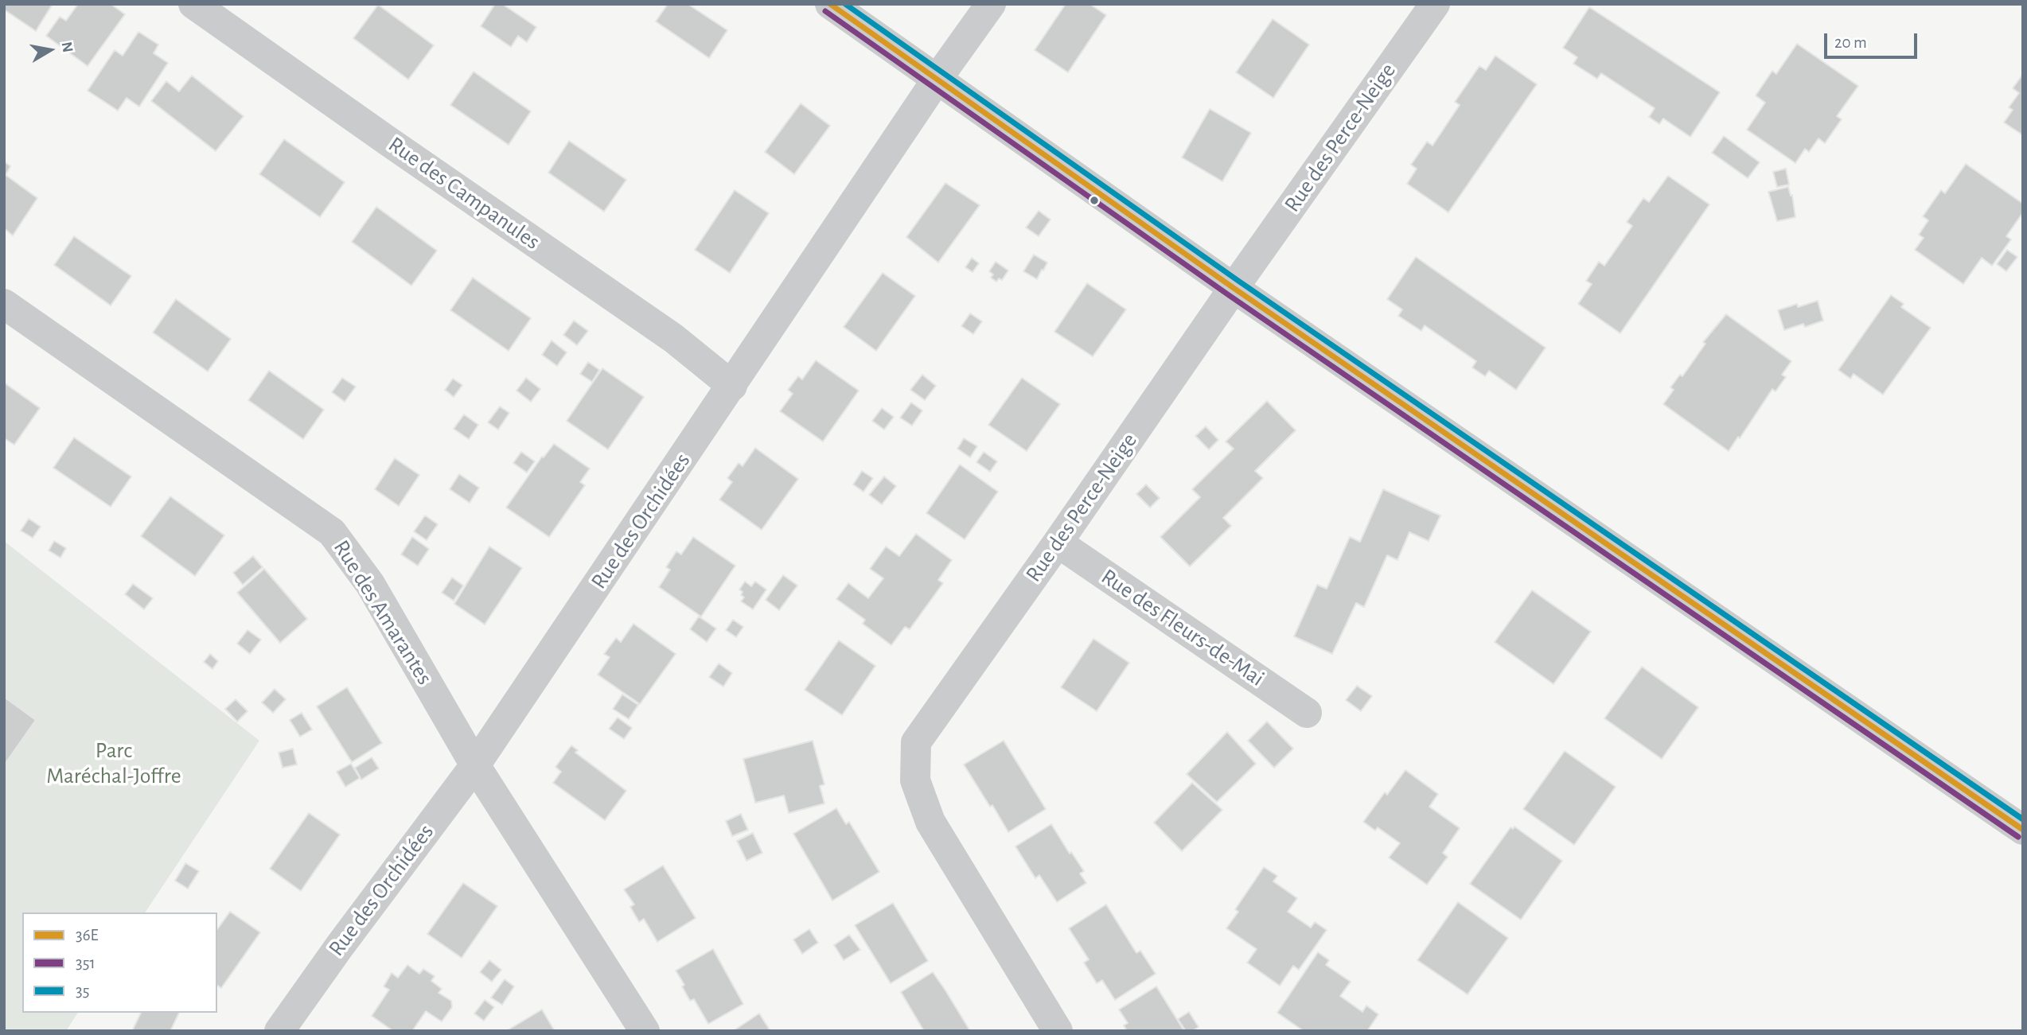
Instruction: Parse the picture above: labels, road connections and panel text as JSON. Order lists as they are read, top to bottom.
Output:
{
  "streets": {
    "street": [
      "Rue des Perce-Neige",
      "Rue des Campanules",
      "Rue des Orchidées",
      "Rue des Amarantes",
      "Rue des Fleurs-de-Mai"
    ]
  },
  "crossings": [
    ["Rue des Perce-Neige", "Rue des Fleurs-de-Mai"],
    ["Rue des Campanules", "Rue des Orchidées"],
    ["Rue des Orchidées", "Rue des Amarantes"]
  ],
  "parks": ["Parc Maréchal-Joffre"],
  "lines": ["transit line 36E", "transit line 35", "transit line 351"],
  "legend": ["36E", "351", "35"],
  "scale_bar": "20 m",
  "north": "right"
}
